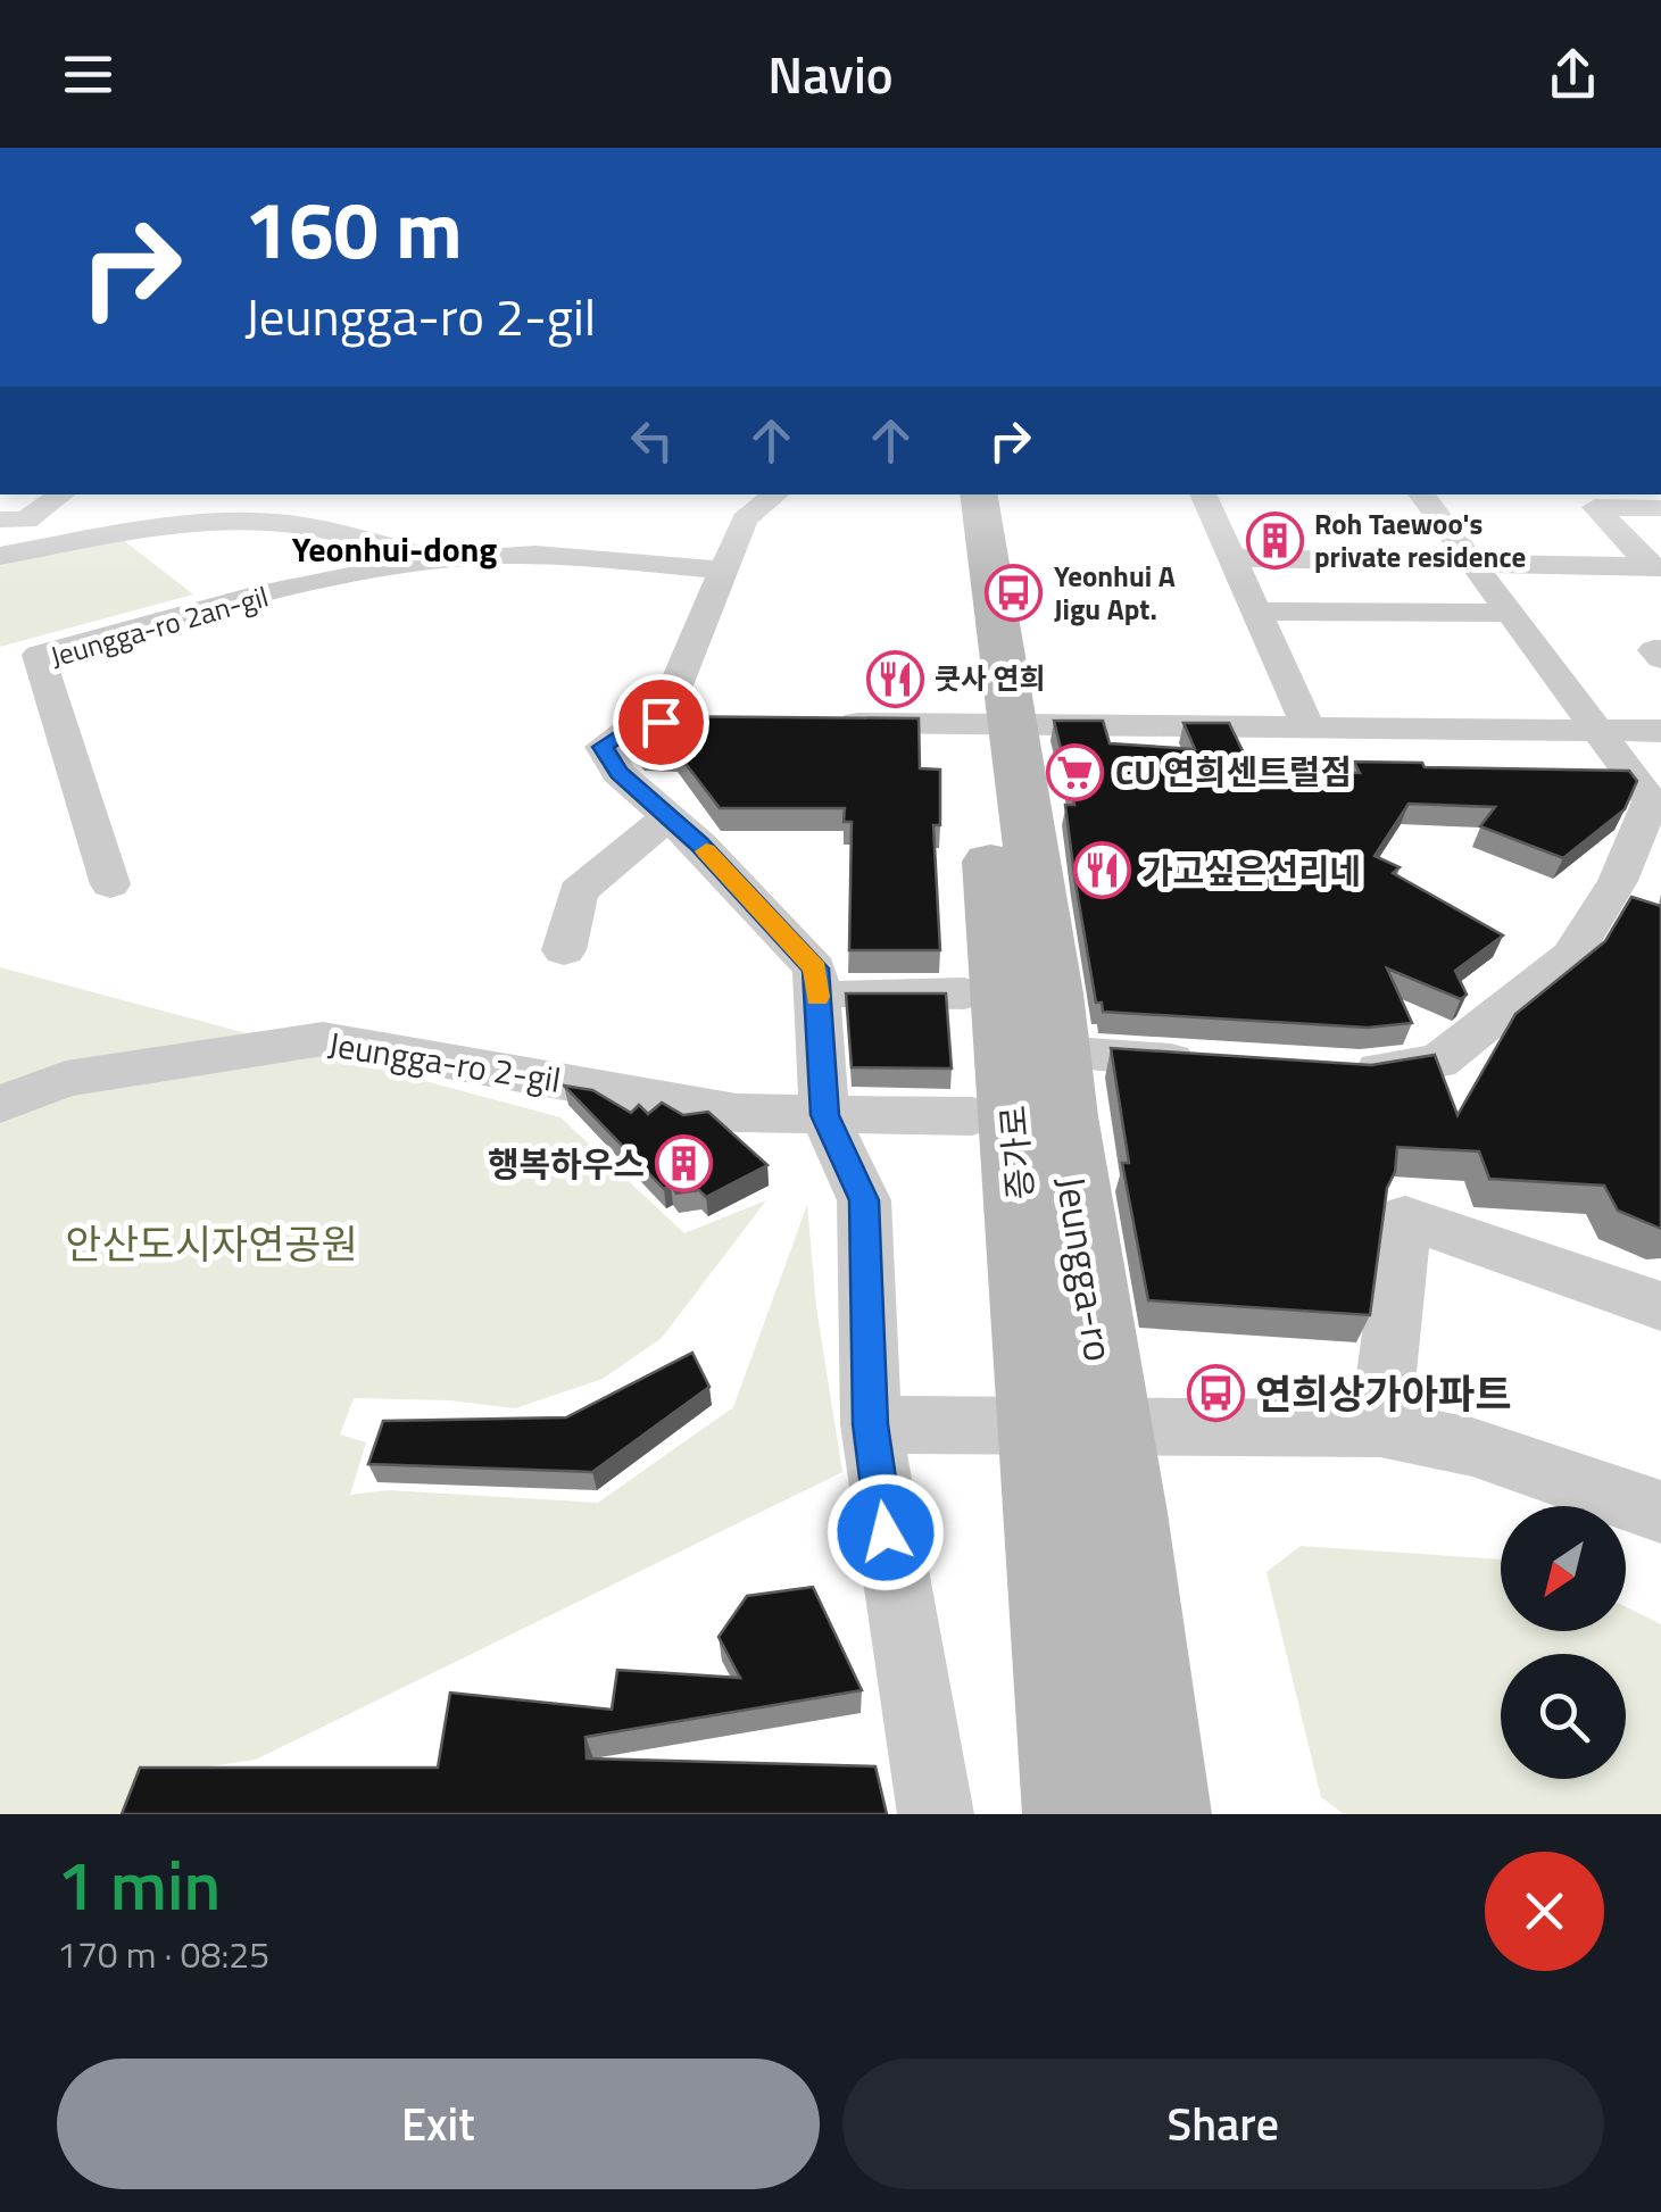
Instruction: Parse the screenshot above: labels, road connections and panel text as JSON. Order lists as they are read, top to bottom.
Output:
{
  "streets": {
    "main road": ["증가로", "Jeungga-ro"],
    "street": ["Jeungga-ro 2an-gil", "Jeungga-ro 2-gil"]
  },
  "crossings": [
    ["증가로", "Jeungga-ro"]
  ],
  "districts": ["Yeonhui-dong"],
  "parks": ["안산도시자연공원"],
  "places": {
    "building": ["Roh Taewoo's private residence", "행복하우스"],
    "bus stop": ["Yeonhui A Jigu Apt.", "연희상가아파트"],
    "restaurant": ["쿳사 연희", "가고싶은선리네"],
    "supermarket": ["CU 연희센트럴점"]
  },
  "north": "bottom left",
  "page": {
    "header": "Navio",
    "turn": ["160 m", "Jeungga-ro 2-gil"],
    "heading": ["1 min", "170 m · 08:25"],
    "buttons": ["Exit", "Share"]
  }
}
